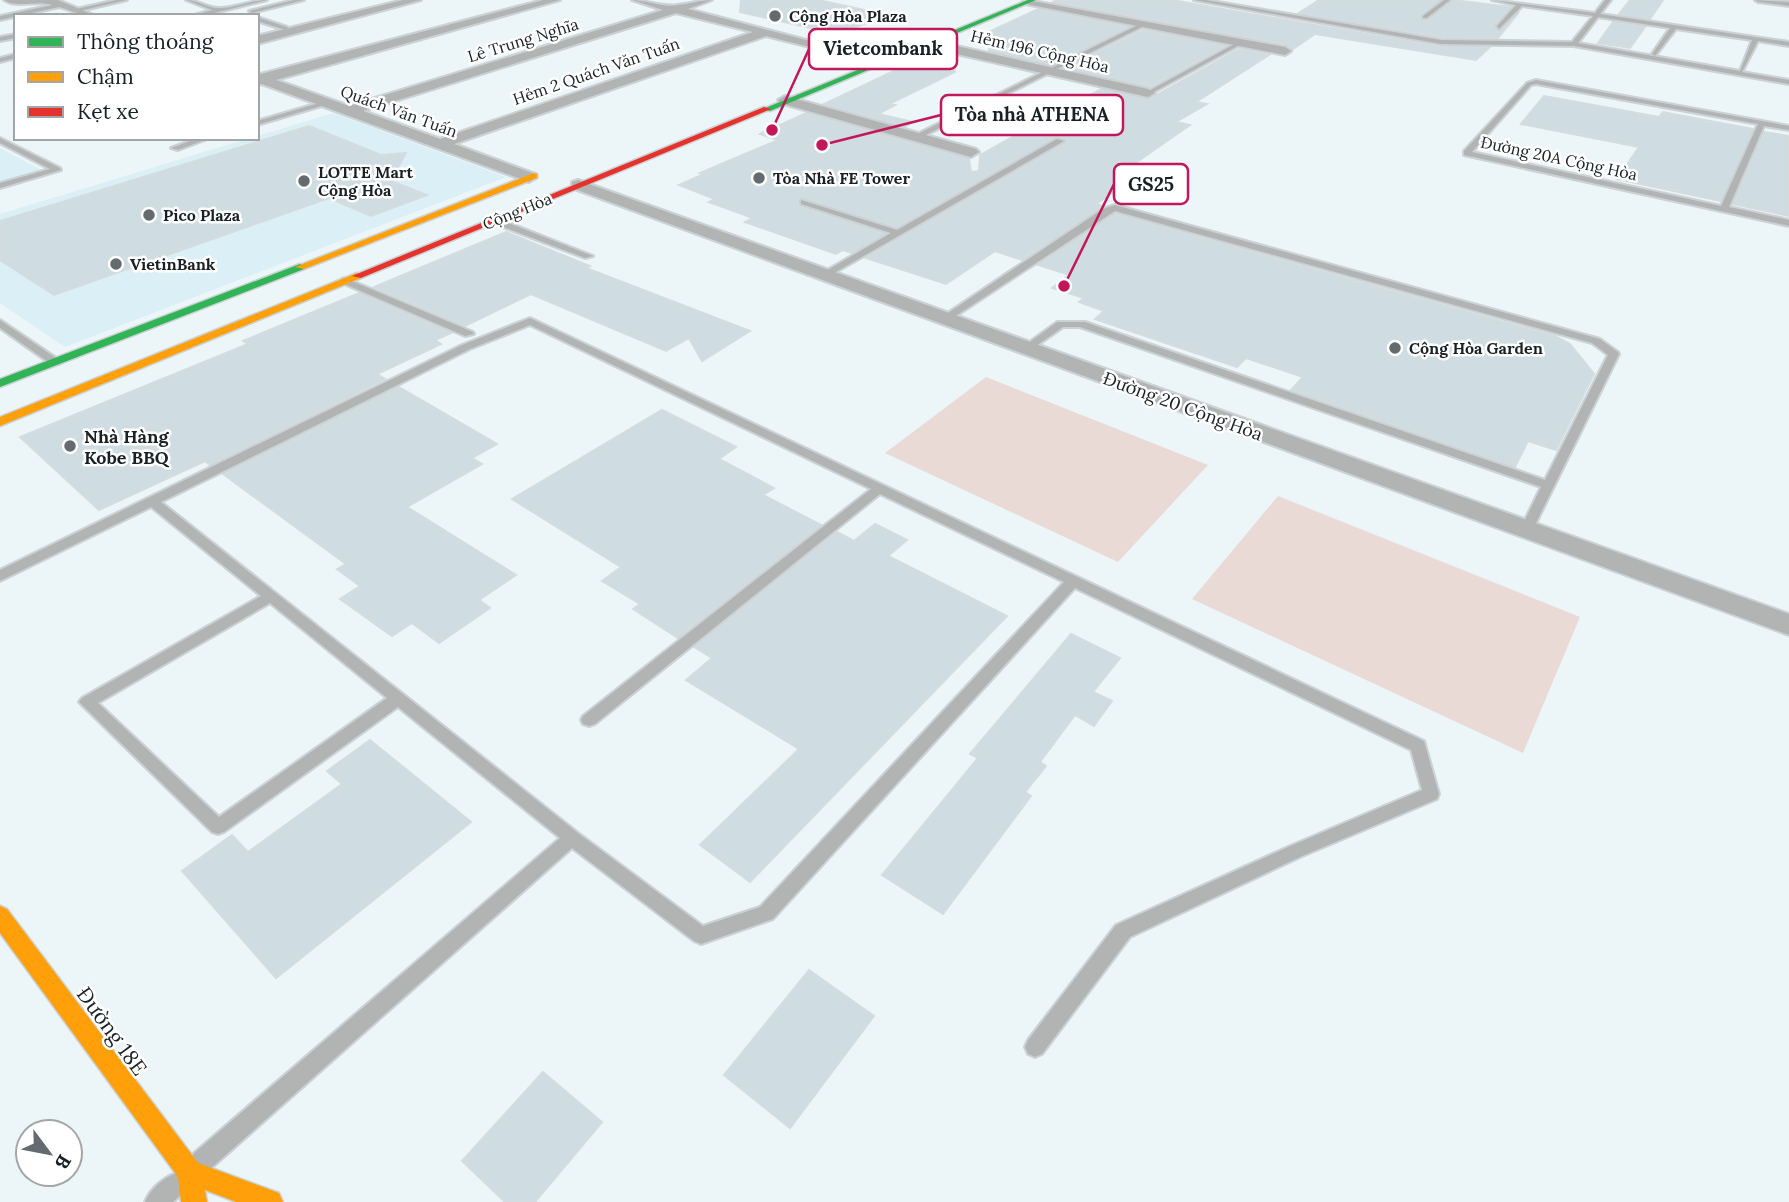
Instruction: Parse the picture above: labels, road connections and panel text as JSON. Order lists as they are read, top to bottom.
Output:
{
  "streets": {
    "main road": ["Cộng Hòa", "Đường 18E"],
    "street": [
      "Lê Trung Nghĩa",
      "Hẻm 196 Cộng Hòa",
      "Hẻm 2 Quách Văn Tuấn",
      "Quách Văn Tuấn",
      "Đường 20 Cộng Hòa"
    ],
    "lane": ["Đường 20A Cộng Hòa"]
  },
  "crossings": [
    ["Lê Trung Nghĩa", "Quách Văn Tuấn"],
    ["Hẻm 196 Cộng Hòa", "Cộng Hòa"],
    ["Hẻm 2 Quách Văn Tuấn", "Quách Văn Tuấn"],
    ["Quách Văn Tuấn", "Cộng Hòa"],
    ["Cộng Hòa", "Đường 20 Cộng Hòa"]
  ],
  "places": [
    "Cộng Hòa Plaza",
    "Vietcombank",
    "Tòa nhà ATHENA",
    "Tòa Nhà FE Tower",
    "LOTTE Mart Cộng Hòa",
    "Pico Plaza",
    "VietinBank",
    "GS25",
    "Cộng Hòa Garden",
    "Nhà Hàng Kobe BBQ"
  ],
  "legend": ["Thông thoáng", "Chậm", "Kẹt xe"],
  "north": "bottom right"
}
